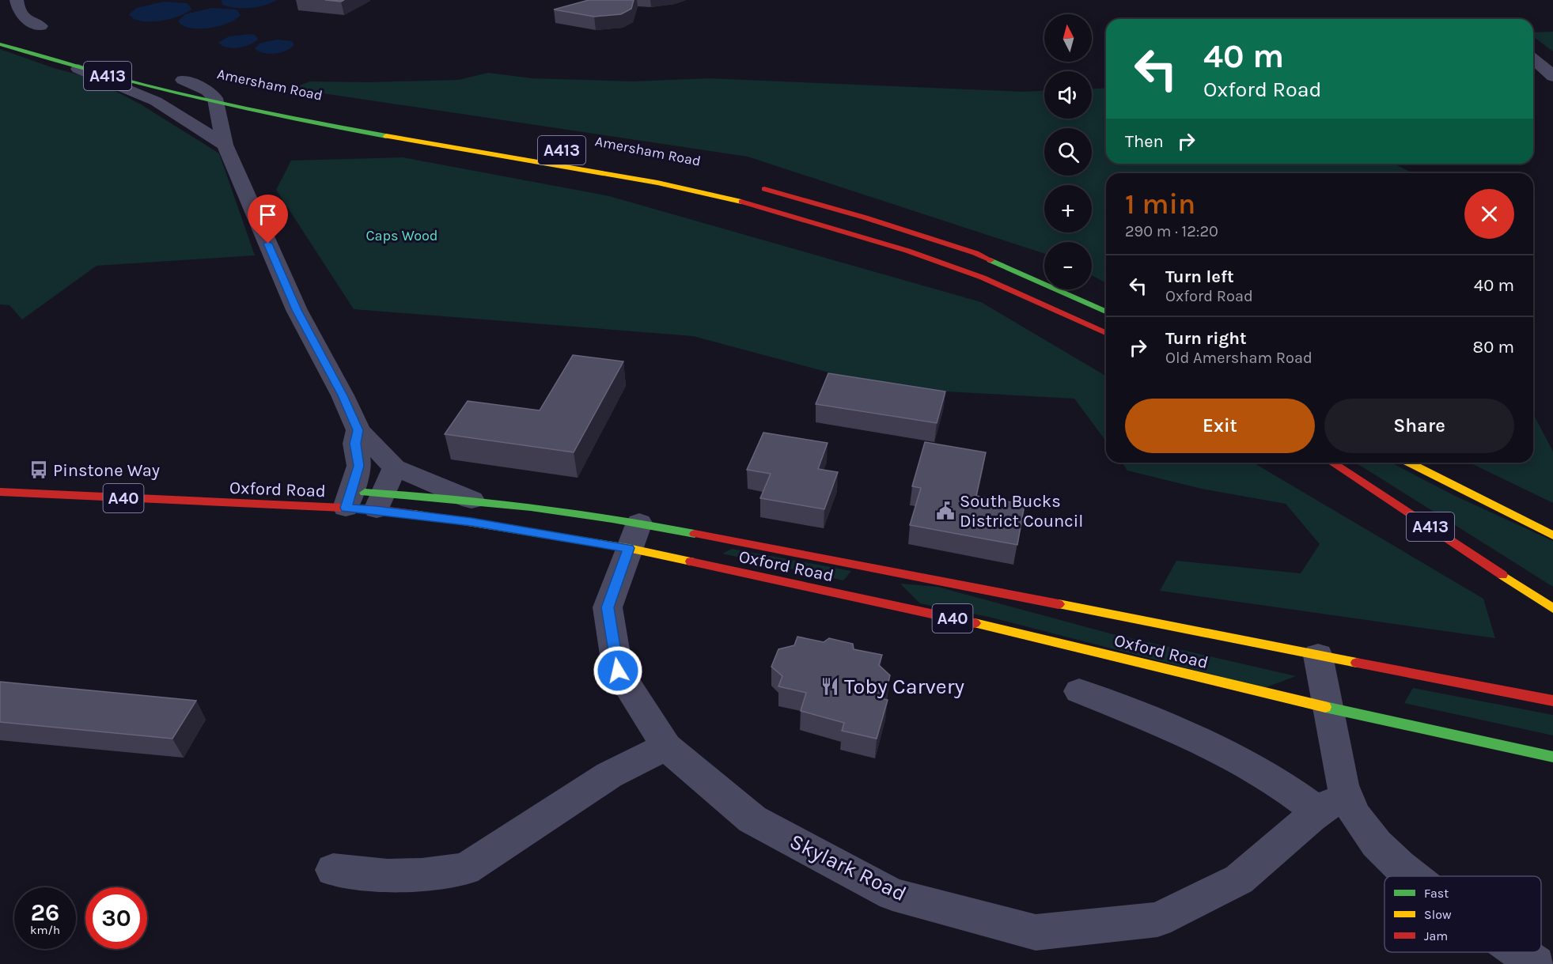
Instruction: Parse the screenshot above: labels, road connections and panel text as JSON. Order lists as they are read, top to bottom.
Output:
{
  "streets": {
    "main road": ["A413", "Oxford Road", "A40"],
    "street": ["Skylark Road"]
  },
  "crossings": [
    ["Oxford Road", "A40"],
    ["Oxford Road", "Skylark Road"],
    ["A40", "Skylark Road"]
  ],
  "parks": ["Caps Wood"],
  "places": {
    "bus stop": ["Pinstone Way"],
    "public building": ["South Bucks District Council"],
    "restaurant": ["Toby Carvery"]
  },
  "legend": ["Fast", "Slow", "Jam"],
  "north": "top",
  "page": {
    "map_buttons": ["+", "−"],
    "turn": ["40 m", "Oxford Road"],
    "then": "Then",
    "heading": ["1 min", "290 m · 12:20"],
    "list": [
      {
        "name": "Turn left",
        "note": "Oxford Road",
        "value": "40 m"
      },
      {
        "name": "Turn right",
        "note": "Old Amersham Road",
        "value": "80 m"
      }
    ],
    "buttons": ["Exit", "Share"],
    "speed": "26 km/h",
    "limit": "30"
  }
}
